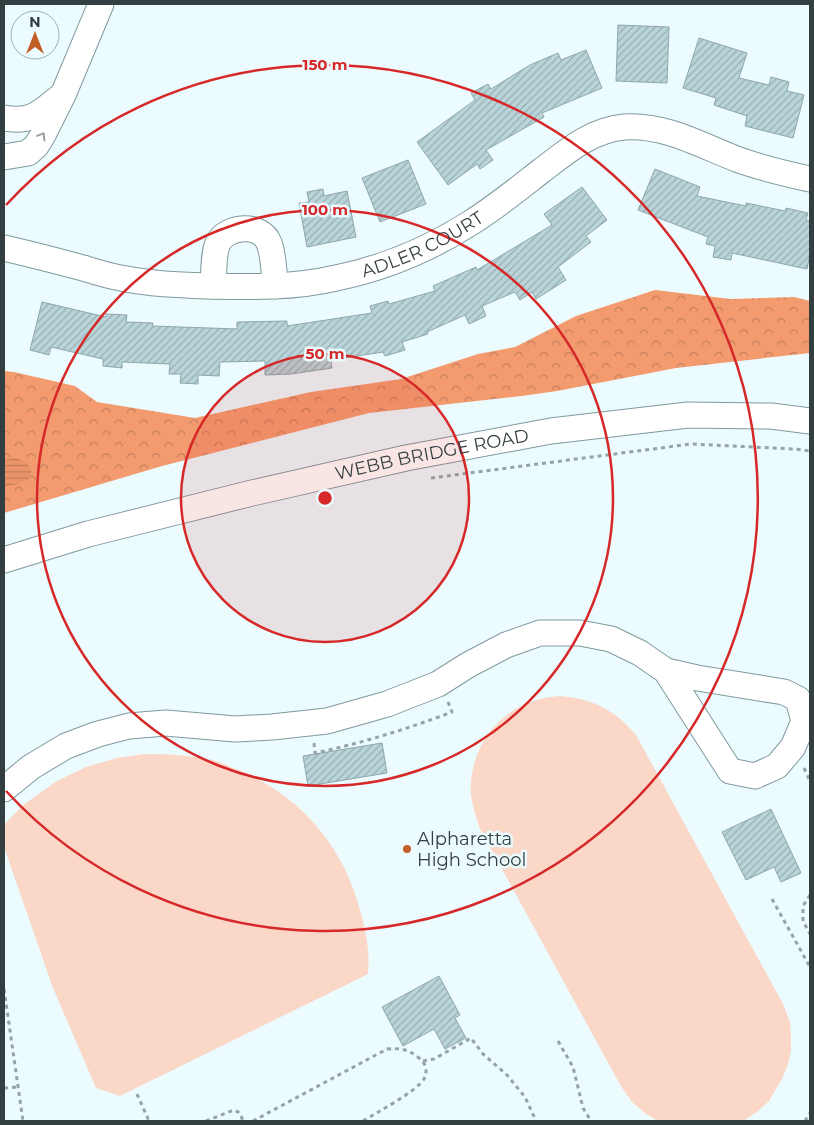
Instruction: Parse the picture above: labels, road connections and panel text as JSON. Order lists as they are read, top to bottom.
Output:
{
  "streets": {
    "street": ["ADLER COURT", "WEBB BRIDGE ROAD"]
  },
  "places": ["Alpharetta High School"],
  "north": "top",
  "rings": ["150 m", "100 m", "50 m"]
}
